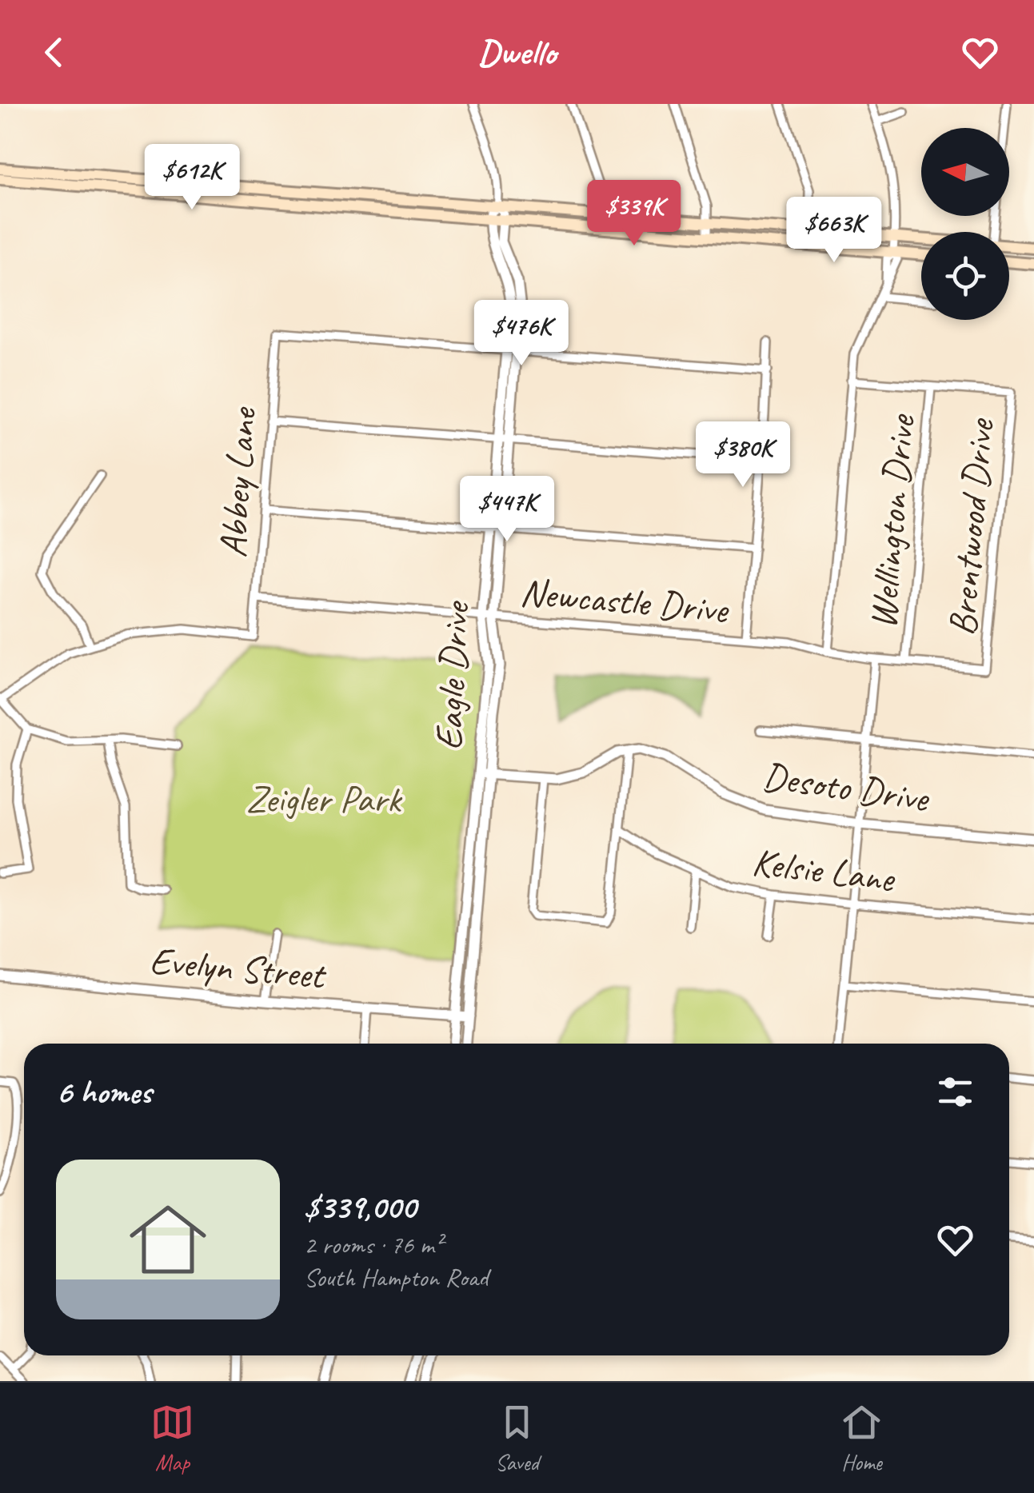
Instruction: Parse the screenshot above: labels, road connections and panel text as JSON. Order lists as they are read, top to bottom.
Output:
{
  "streets": {
    "street": [
      "Abbey Lane",
      "Wellington Drive",
      "Brentwood Drive",
      "Newcastle Drive",
      "Eagle Drive",
      "Desoto Drive",
      "Kelsie Lane",
      "Evelyn Street"
    ]
  },
  "crossings": [
    ["Abbey Lane", "Newcastle Drive"],
    ["Abbey Lane", "Eagle Drive"],
    ["Wellington Drive", "Brentwood Drive"],
    ["Wellington Drive", "Newcastle Drive"],
    ["Brentwood Drive", "Newcastle Drive"],
    ["Newcastle Drive", "Eagle Drive"],
    ["Eagle Drive", "Evelyn Street"]
  ],
  "parks": ["Zeigler Park"],
  "north": "left",
  "page": {
    "header": "Dwello",
    "price": [
      "$612K",
      "$339K",
      "$663K",
      "$476K",
      "$380K",
      "$447K"
    ],
    "heading": "6 homes",
    "list": [
      {
        "name": "$339,000",
        "note": "2 rooms · 76 m² · South Hampton Road"
      }
    ],
    "tabs": ["Map", "Saved", "Home"]
  }
}
